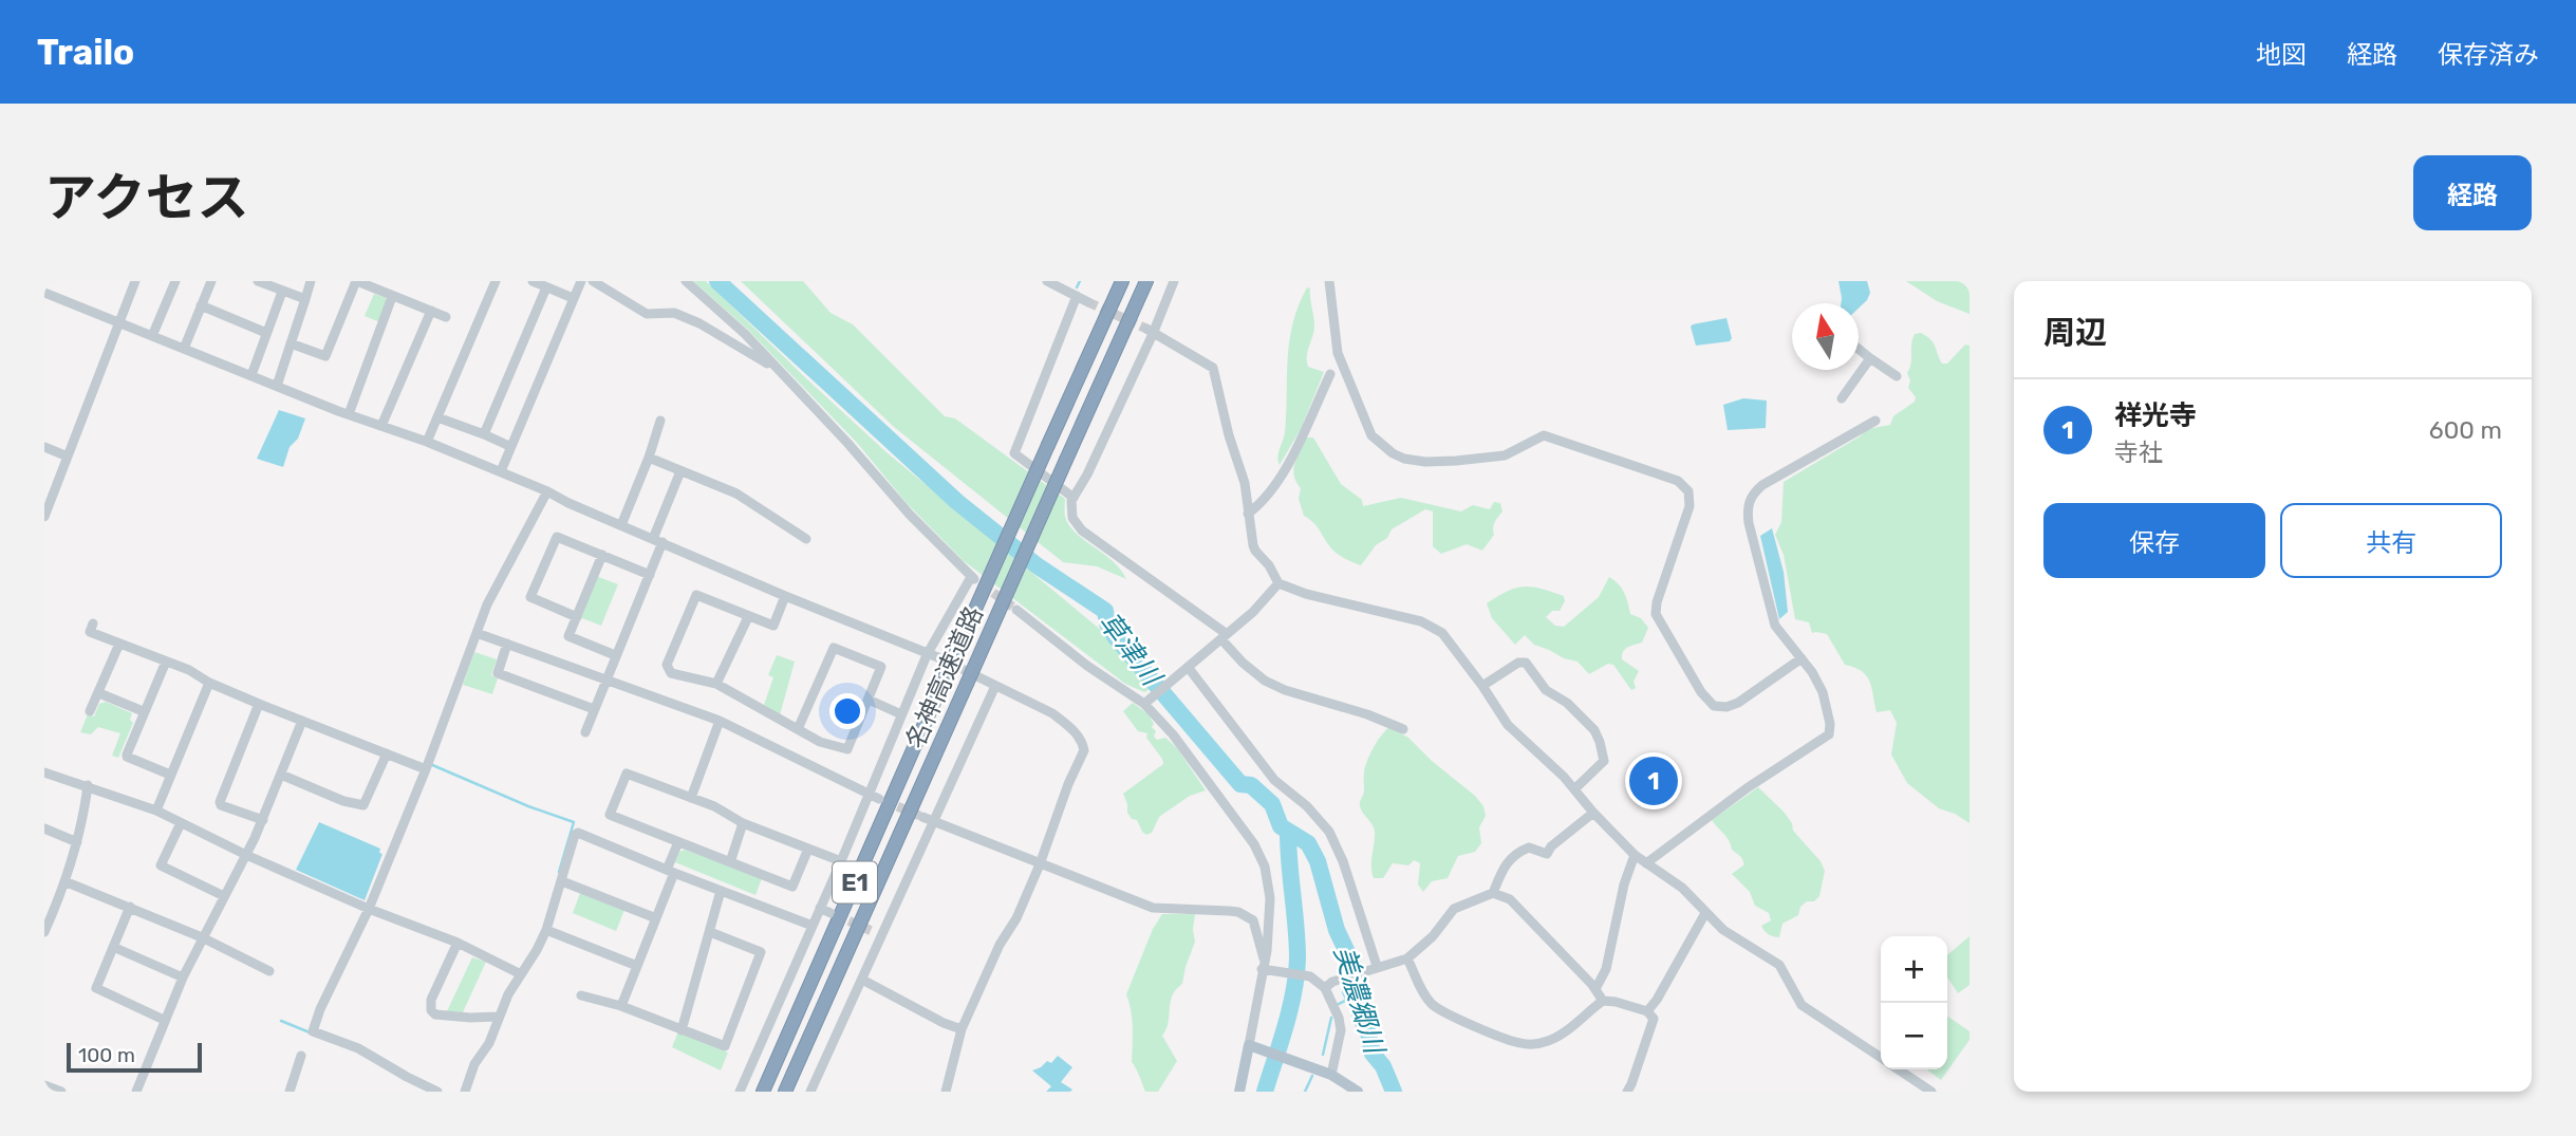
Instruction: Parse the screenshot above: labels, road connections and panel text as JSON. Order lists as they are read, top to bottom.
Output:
{
  "streets": {
    "highway": ["名神高速道路", "E1"]
  },
  "water": ["草津川", "美濃郷川"],
  "scale_bar": "100 m",
  "north": "top",
  "page": {
    "header": "Trailo",
    "nav": ["地図", "経路", "保存済み"],
    "title": "アクセス",
    "buttons": [
      "経路",
      ["保存", "共有"]
    ],
    "heading": "周辺",
    "list": [
      {
        "mark": "1",
        "name": "祥光寺",
        "note": "寺社",
        "value": "600 m"
      }
    ],
    "pins": "1",
    "map_buttons": ["+", "−"],
    "scale": "100 m"
  }
}
